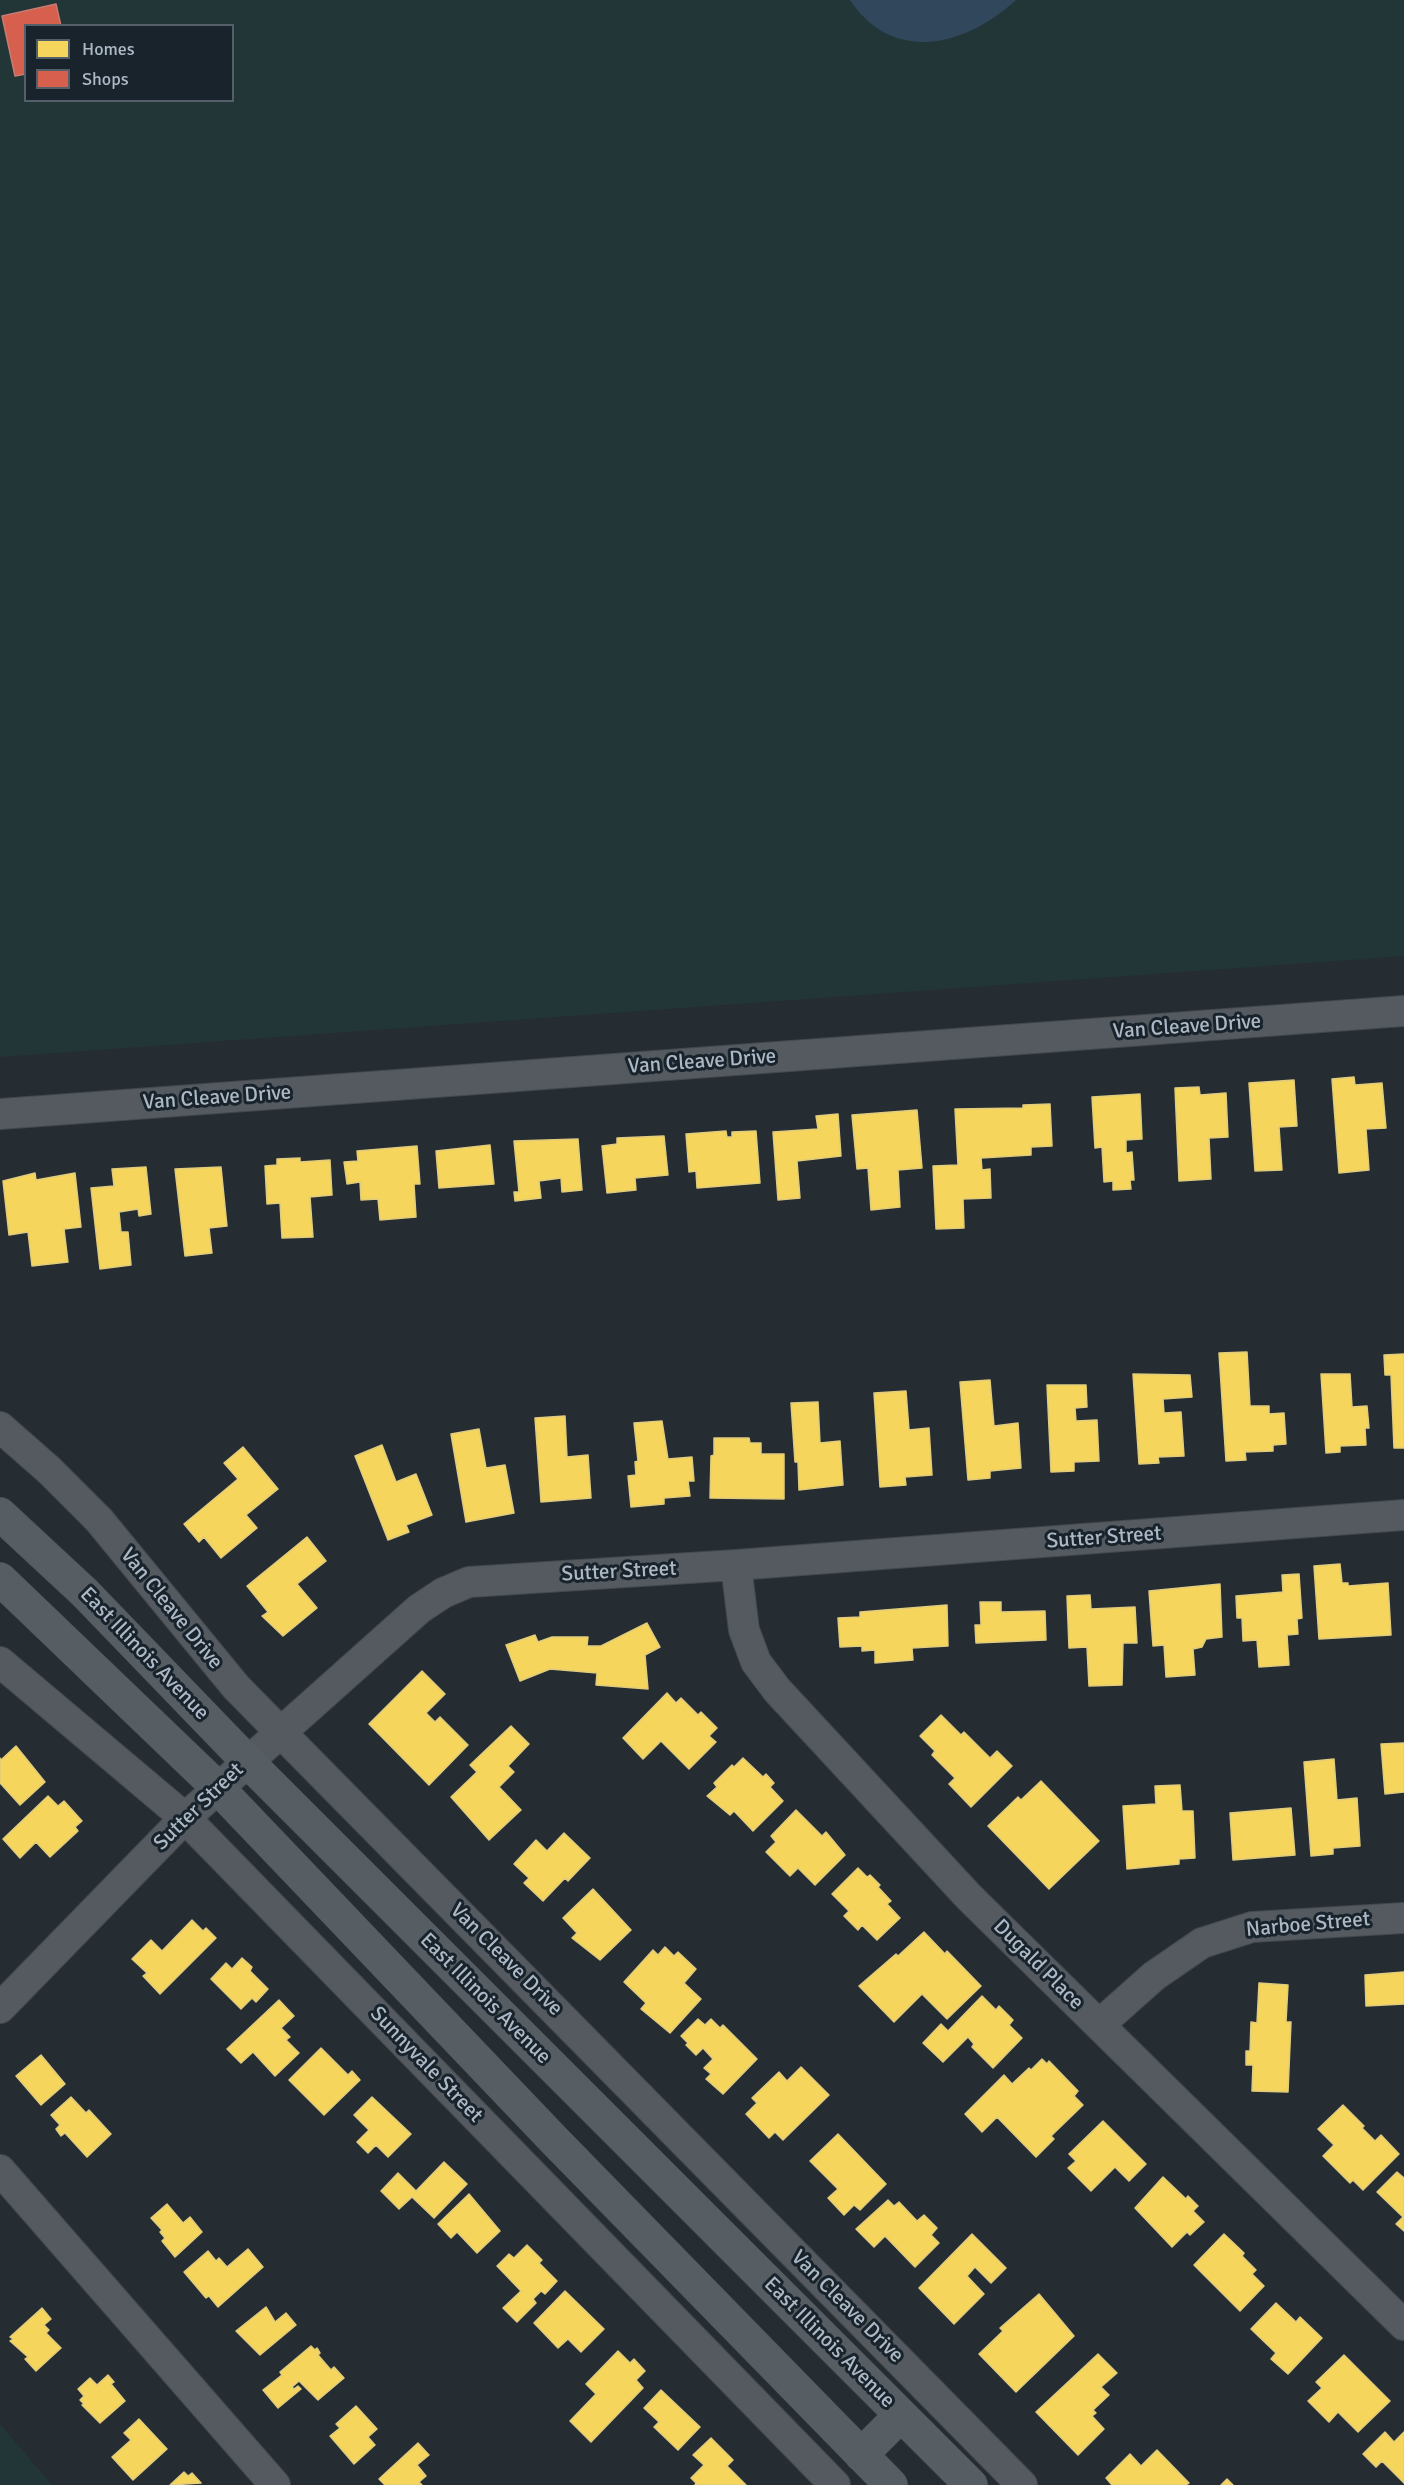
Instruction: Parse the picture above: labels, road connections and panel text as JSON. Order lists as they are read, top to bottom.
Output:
{
  "streets": {
    "main road": ["East Illinois Avenue"],
    "street": [
      "Van Cleave Drive",
      "Sutter Street",
      "Narboe Street",
      "Dugald Place",
      "Sunnyvale Street"
    ]
  },
  "crossings": [
    ["Van Cleave Drive", "Sutter Street"],
    ["Sutter Street", "East Illinois Avenue"],
    ["Sutter Street", "Dugald Place"],
    ["Sutter Street", "Sunnyvale Street"],
    ["Narboe Street", "Dugald Place"]
  ],
  "legend": ["Homes", "Shops"]
}
